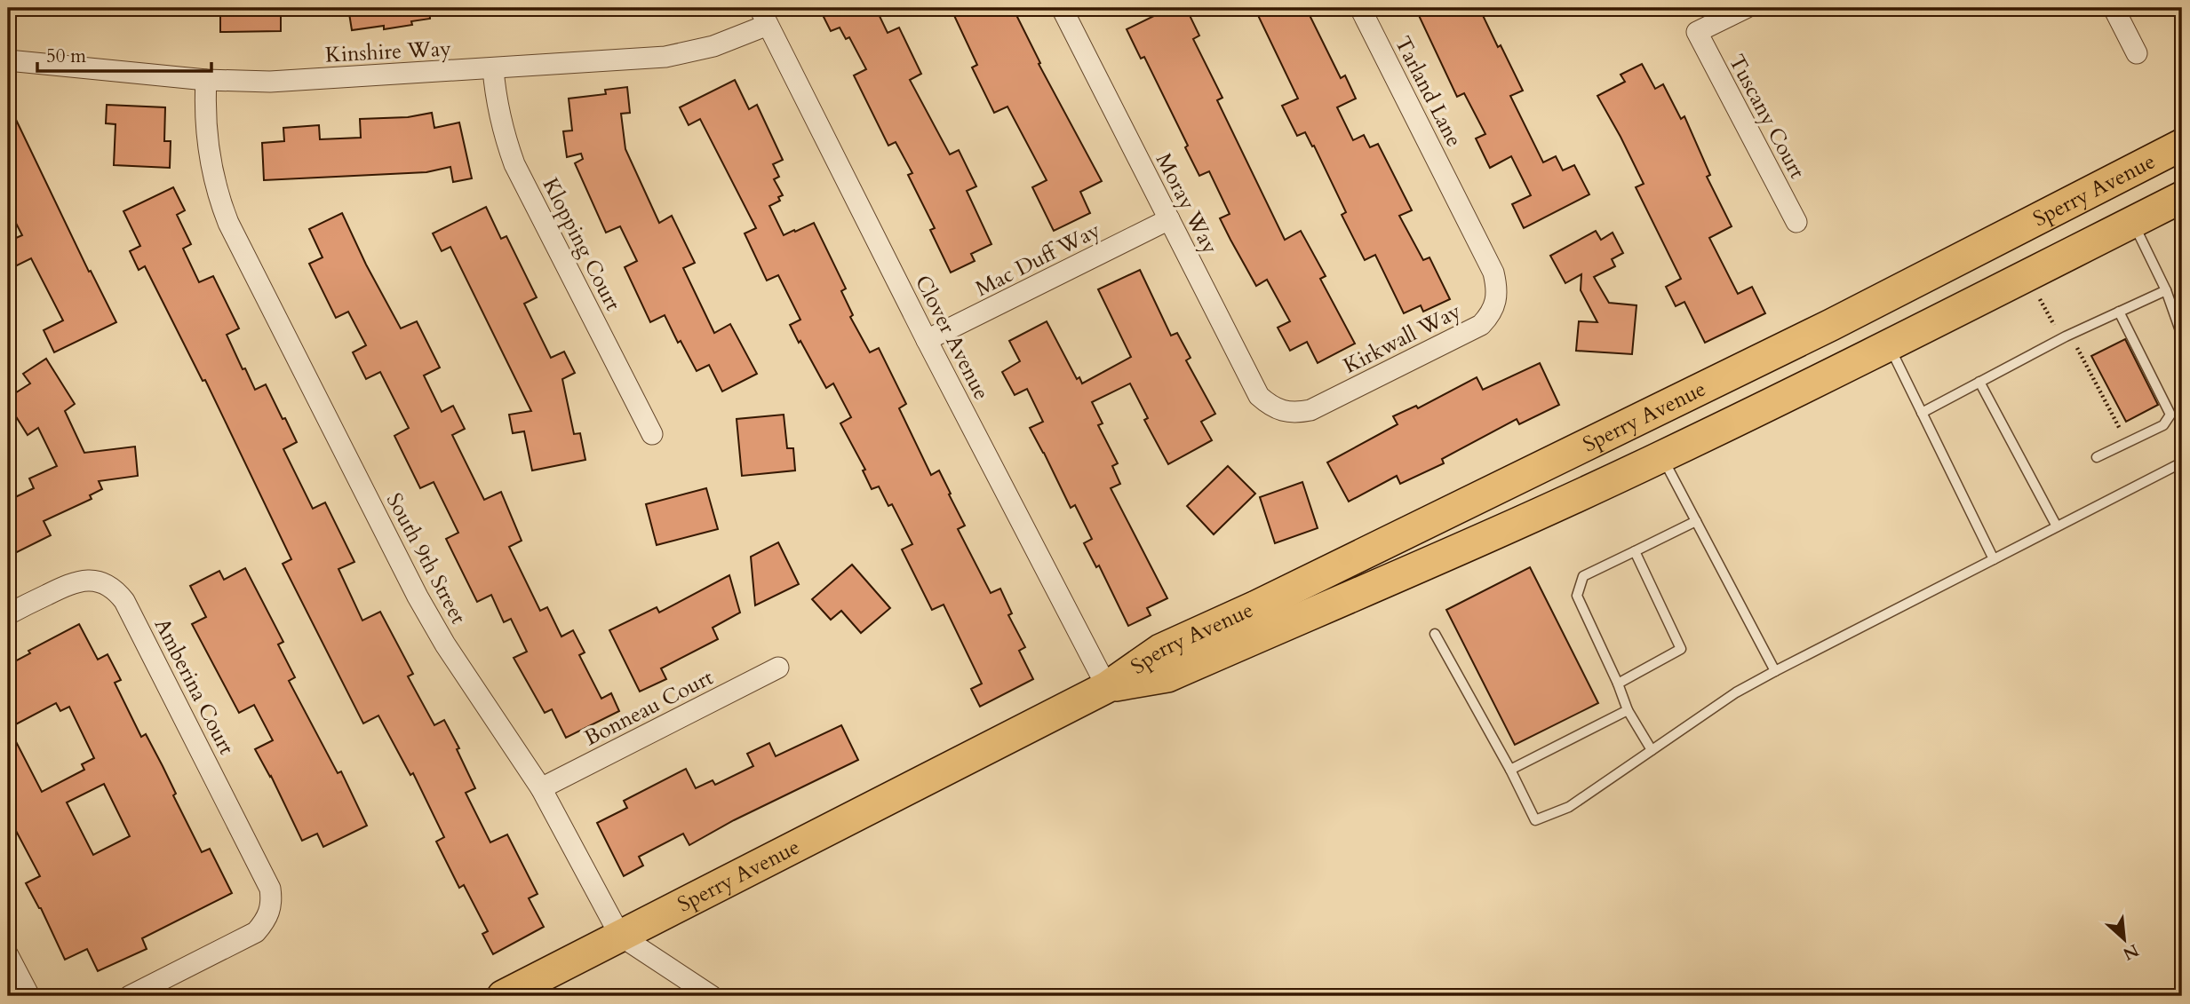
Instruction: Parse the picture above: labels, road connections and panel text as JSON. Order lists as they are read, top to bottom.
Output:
{
  "streets": {
    "main road": ["Sperry Avenue"],
    "street": [
      "Kinshire Way",
      "Tarland Lane",
      "Tuscany Court",
      "Moray Way",
      "Klopping Court",
      "Mac Duff Way",
      "Clover Avenue",
      "Kirkwall Way",
      "South 9th Street",
      "Amberina Court",
      "Bonneau Court"
    ]
  },
  "crossings": [
    ["Kinshire Way", "Klopping Court"],
    ["Kinshire Way", "Clover Avenue"],
    ["Kinshire Way", "South 9th Street"],
    ["Tarland Lane", "Kirkwall Way"],
    ["Sperry Avenue", "Clover Avenue"],
    ["Sperry Avenue", "South 9th Street"],
    ["Moray Way", "Mac Duff Way"],
    ["Moray Way", "Kirkwall Way"],
    ["Mac Duff Way", "Clover Avenue"],
    ["South 9th Street", "Bonneau Court"]
  ],
  "scale_bar": "50 m",
  "north": "bottom right"
}
